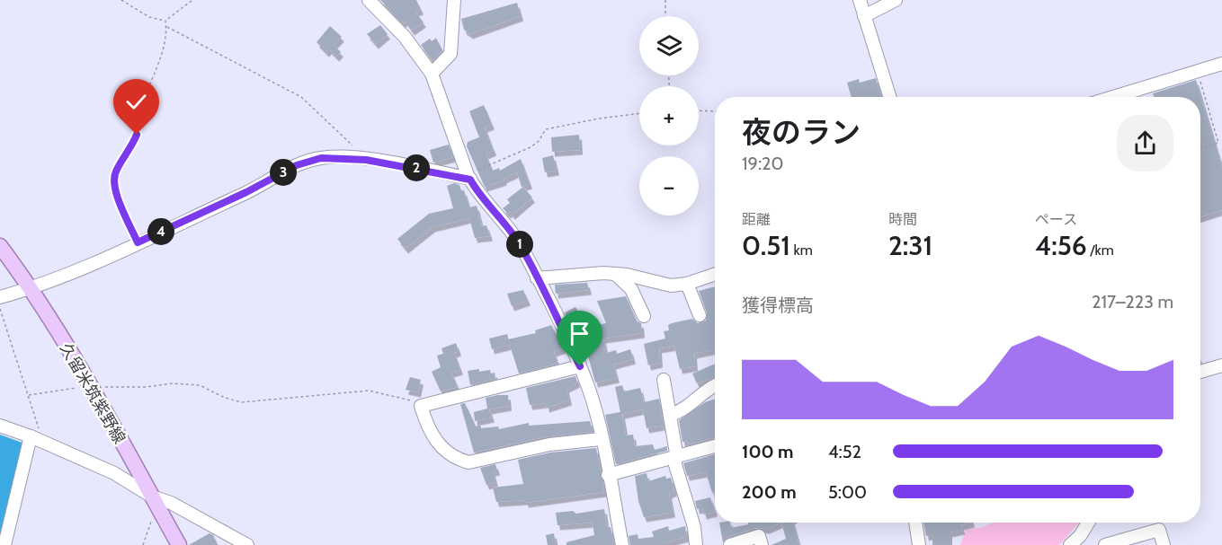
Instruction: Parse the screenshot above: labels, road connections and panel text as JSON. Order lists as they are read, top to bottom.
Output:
{
  "streets": {
    "main road": ["久留米筑紫野線"]
  },
  "page": {
    "map_buttons": ["+", "−"],
    "heading": ["夜のラン", "19:20"],
    "pins": [
      "2",
      "3",
      "4",
      "1"
    ],
    "stats": [
      ["距離", "0.51 km"],
      ["時間", "2:31"],
      ["ペース", "4:56 /km"]
    ],
    "chart": ["獲得標高", "217–223 m"],
    "list": [
      {
        "name": "100 m",
        "note": "4:52"
      },
      {
        "name": "200 m",
        "note": "5:00"
      }
    ]
  }
}
